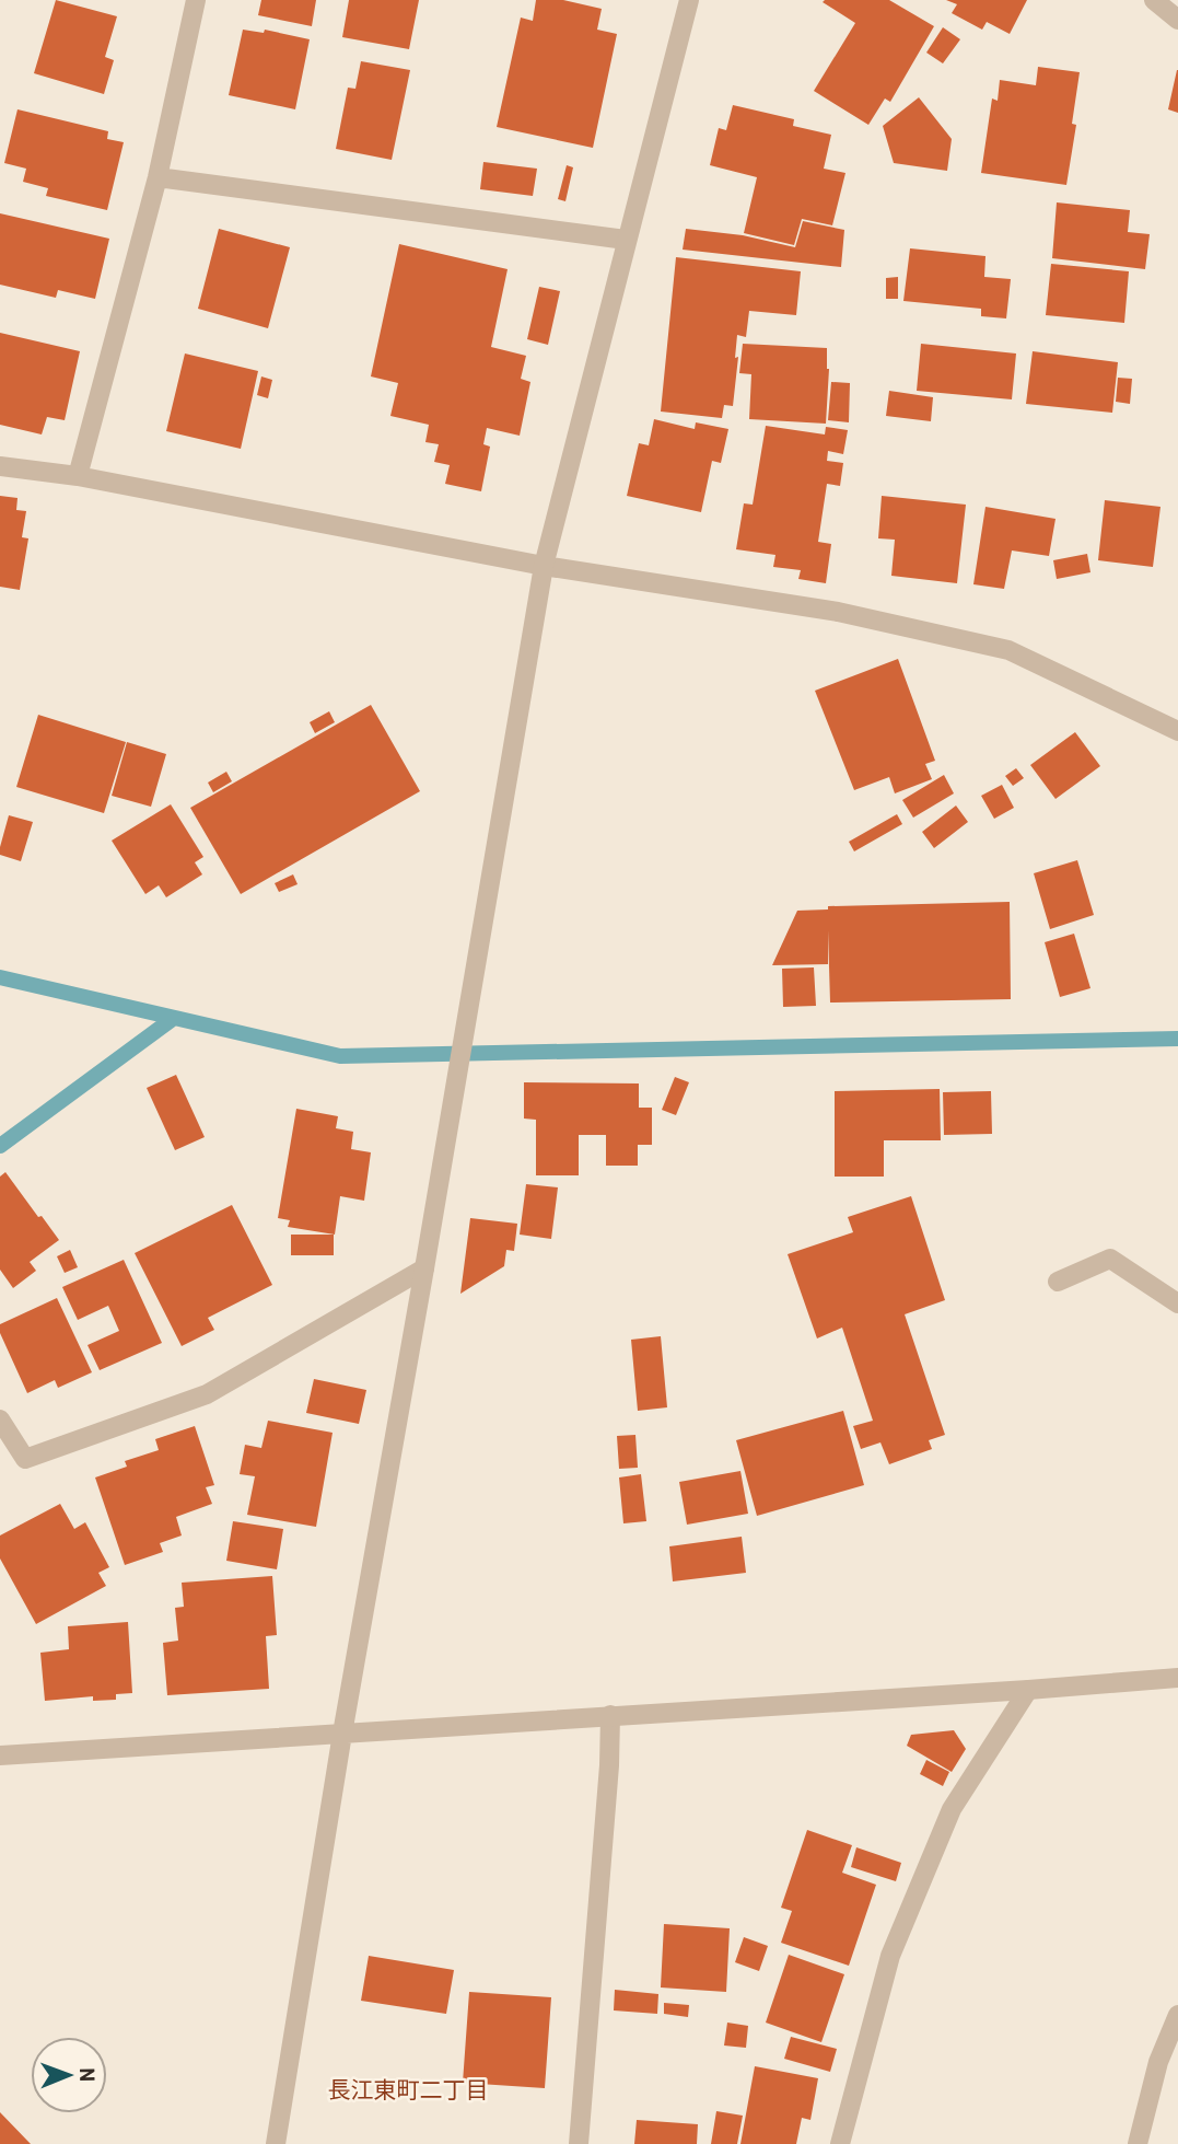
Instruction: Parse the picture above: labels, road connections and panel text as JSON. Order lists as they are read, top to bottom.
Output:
{
  "districts": ["長江東町二丁目"],
  "north": "right"
}
